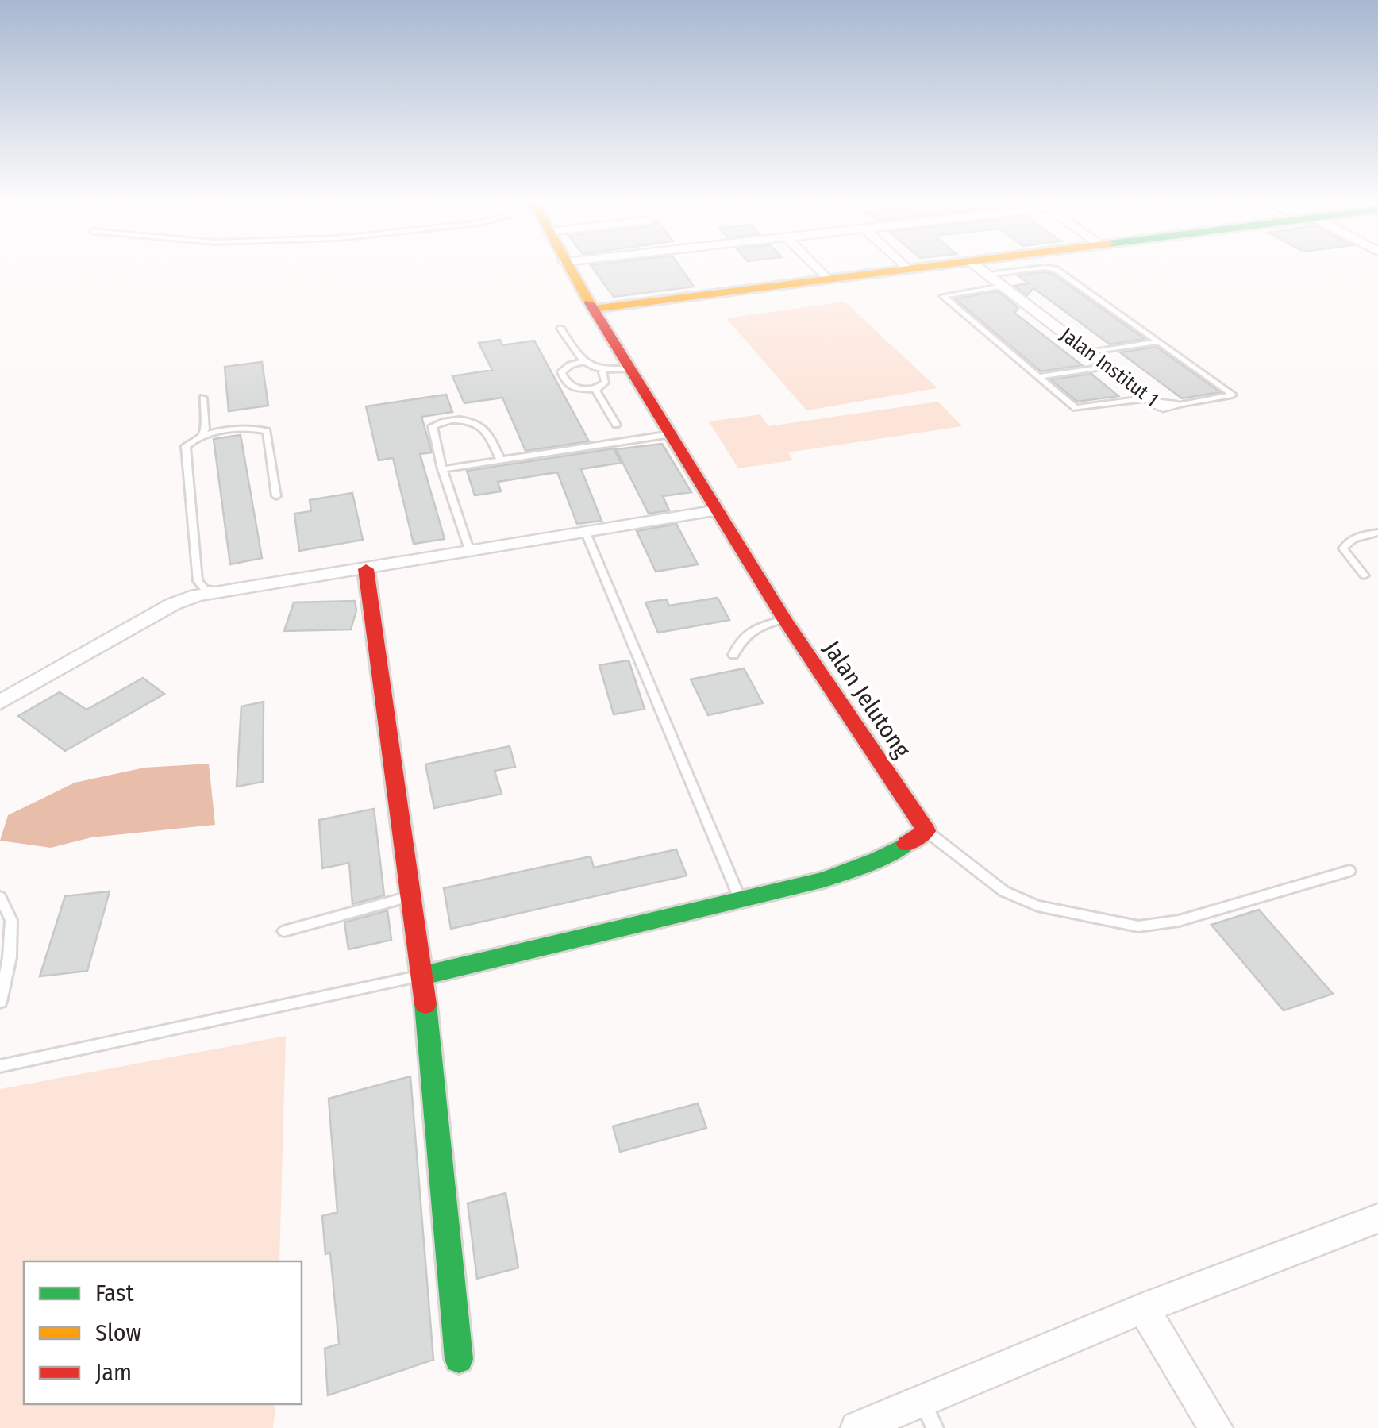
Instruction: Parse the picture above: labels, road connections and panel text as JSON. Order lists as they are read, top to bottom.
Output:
{
  "streets": {
    "street": ["Jalan Institut 1", "Jalan Jelutong"]
  },
  "legend": ["Fast", "Slow", "Jam"]
}
